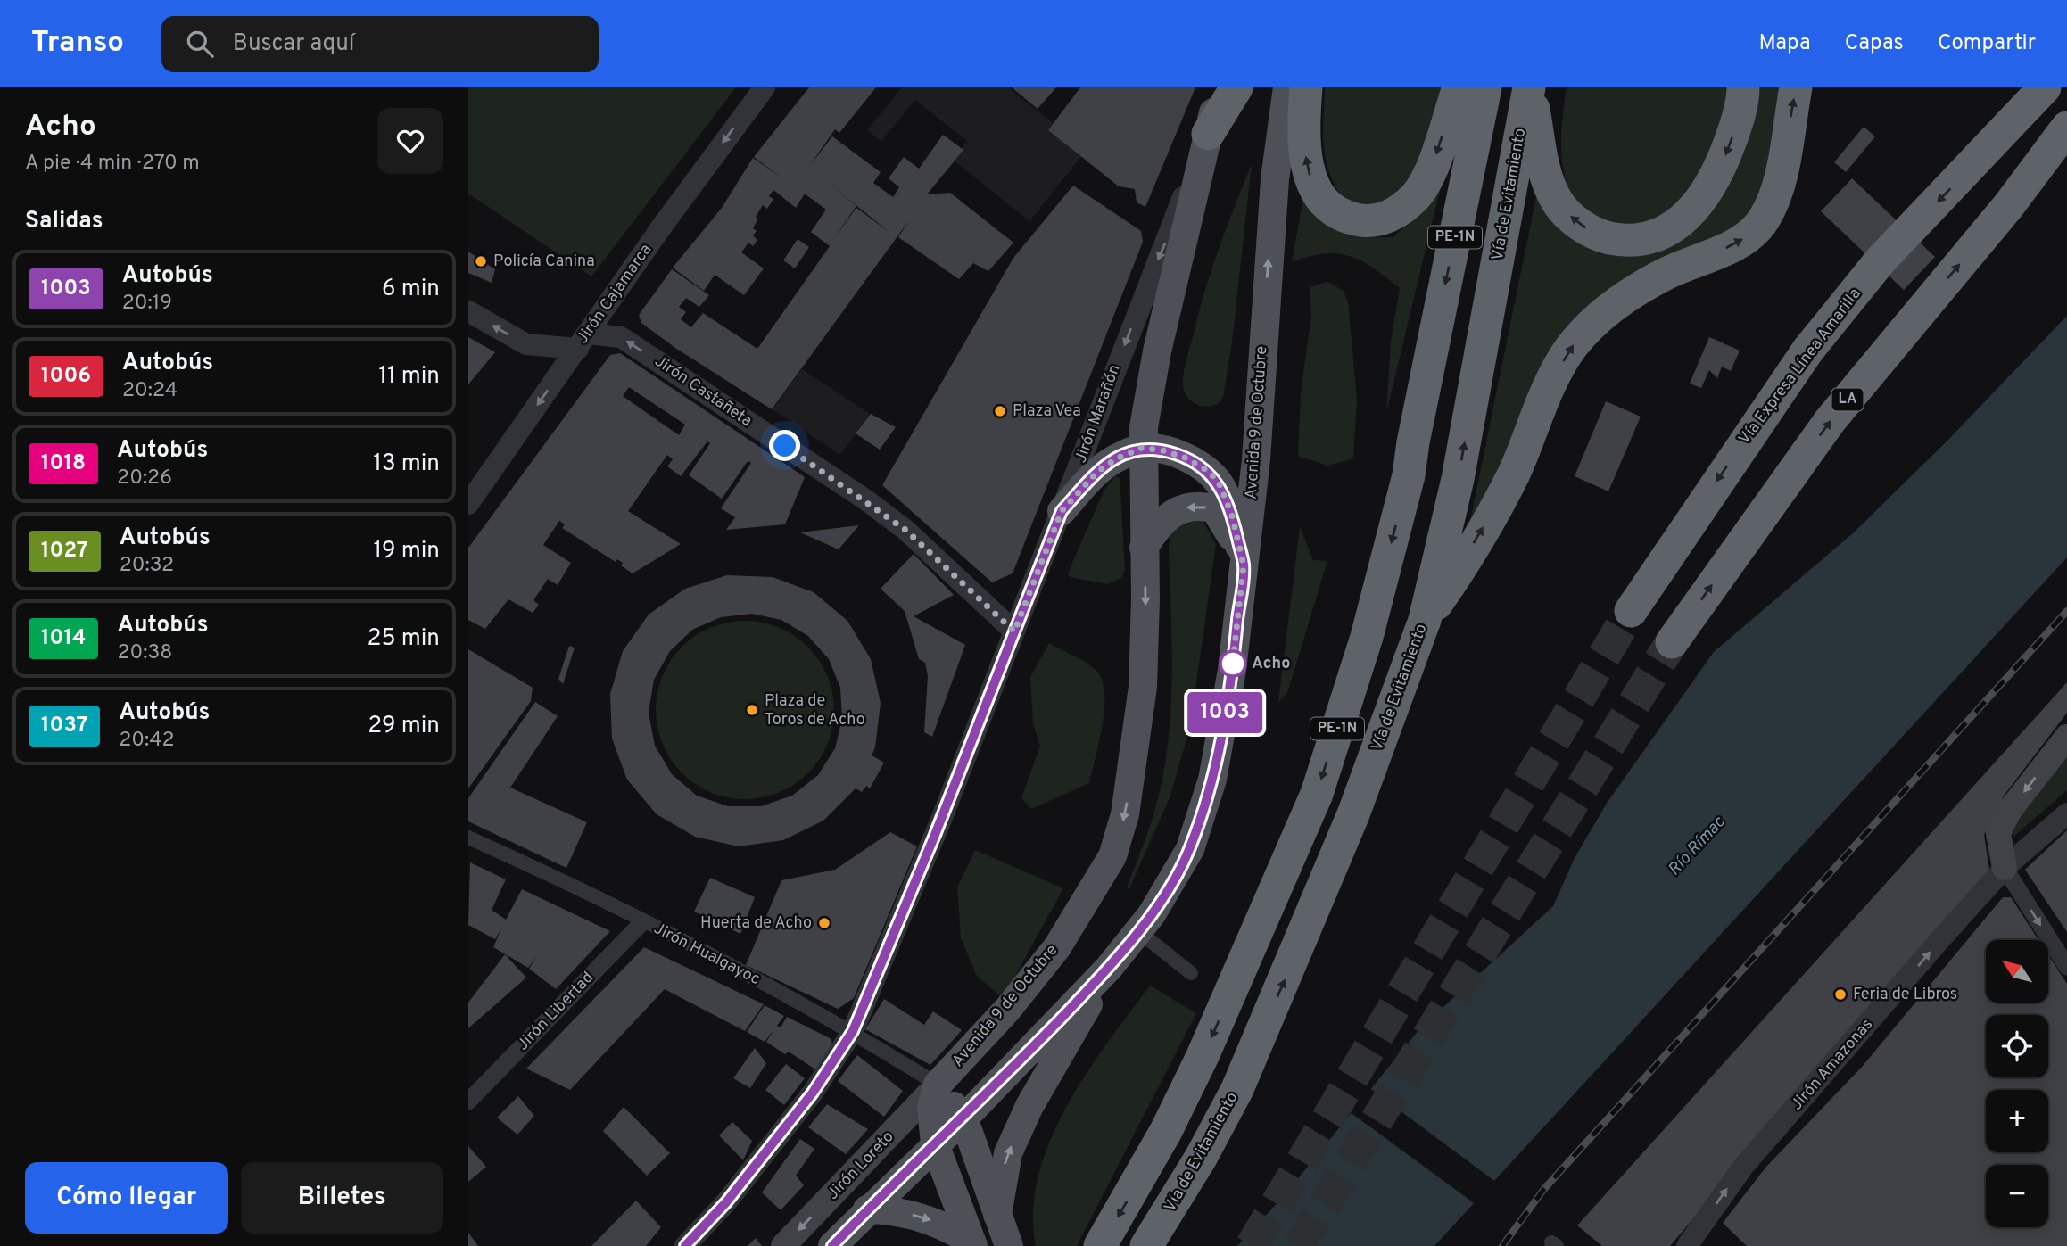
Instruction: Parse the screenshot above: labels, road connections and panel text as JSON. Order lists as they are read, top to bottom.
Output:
{
  "streets": {
    "highway": [
      "Vía de Evitamiento",
      "PE-1N",
      "Vía Expresa Línea Amarilla",
      "LA"
    ],
    "main road": ["Avenida 9 de Octubre", "Jirón Loreto"],
    "street": [
      "Jirón Cajamarca",
      "Jirón Castañeta",
      "Jirón Marañón",
      "Jirón Hualgayoc",
      "Jirón Libertad",
      "Jirón Amazonas"
    ]
  },
  "crossings": [
    ["Jirón Cajamarca", "Jirón Castañeta"],
    ["Jirón Castañeta", "Jirón Marañón"],
    ["Jirón Marañón", "Avenida 9 de Octubre"],
    ["Jirón Marañón", "Jirón Hualgayoc"],
    ["Avenida 9 de Octubre", "Jirón Hualgayoc"],
    ["Avenida 9 de Octubre", "Jirón Loreto"],
    ["Jirón Hualgayoc", "Jirón Libertad"],
    ["Jirón Hualgayoc", "Jirón Loreto"]
  ],
  "one_way": ["Jirón Cajamarca", "Jirón Castañeta", "Jirón Amazonas"],
  "water": ["Río Rímac"],
  "places": [
    "Policía Canina",
    "Plaza Vea",
    "Acho",
    "Plaza de Toros de Acho",
    "Huerta de Acho",
    "Feria de Libros"
  ],
  "lines": ["bus line 1003"],
  "north": "top left",
  "page": {
    "header": "Transo",
    "search": "Buscar aquí",
    "nav": ["Mapa", "Capas", "Compartir"],
    "heading": [
      ["Acho", "A pie · 4 min · 270 m"],
      "Salidas"
    ],
    "on_map": "1003",
    "list": [
      {
        "mark": "1003",
        "name": "Autobús",
        "note": "20:19",
        "value": "6 min"
      },
      {
        "mark": "1006",
        "name": "Autobús",
        "note": "20:24",
        "value": "11 min"
      },
      {
        "mark": "1018",
        "name": "Autobús",
        "note": "20:26",
        "value": "13 min"
      },
      {
        "mark": "1027",
        "name": "Autobús",
        "note": "20:32",
        "value": "19 min"
      },
      {
        "mark": "1014",
        "name": "Autobús",
        "note": "20:38",
        "value": "25 min"
      },
      {
        "mark": "1037",
        "name": "Autobús",
        "note": "20:42",
        "value": "29 min"
      }
    ],
    "map_buttons": ["+", "−"],
    "buttons": ["Cómo llegar", "Billetes"]
  }
}
